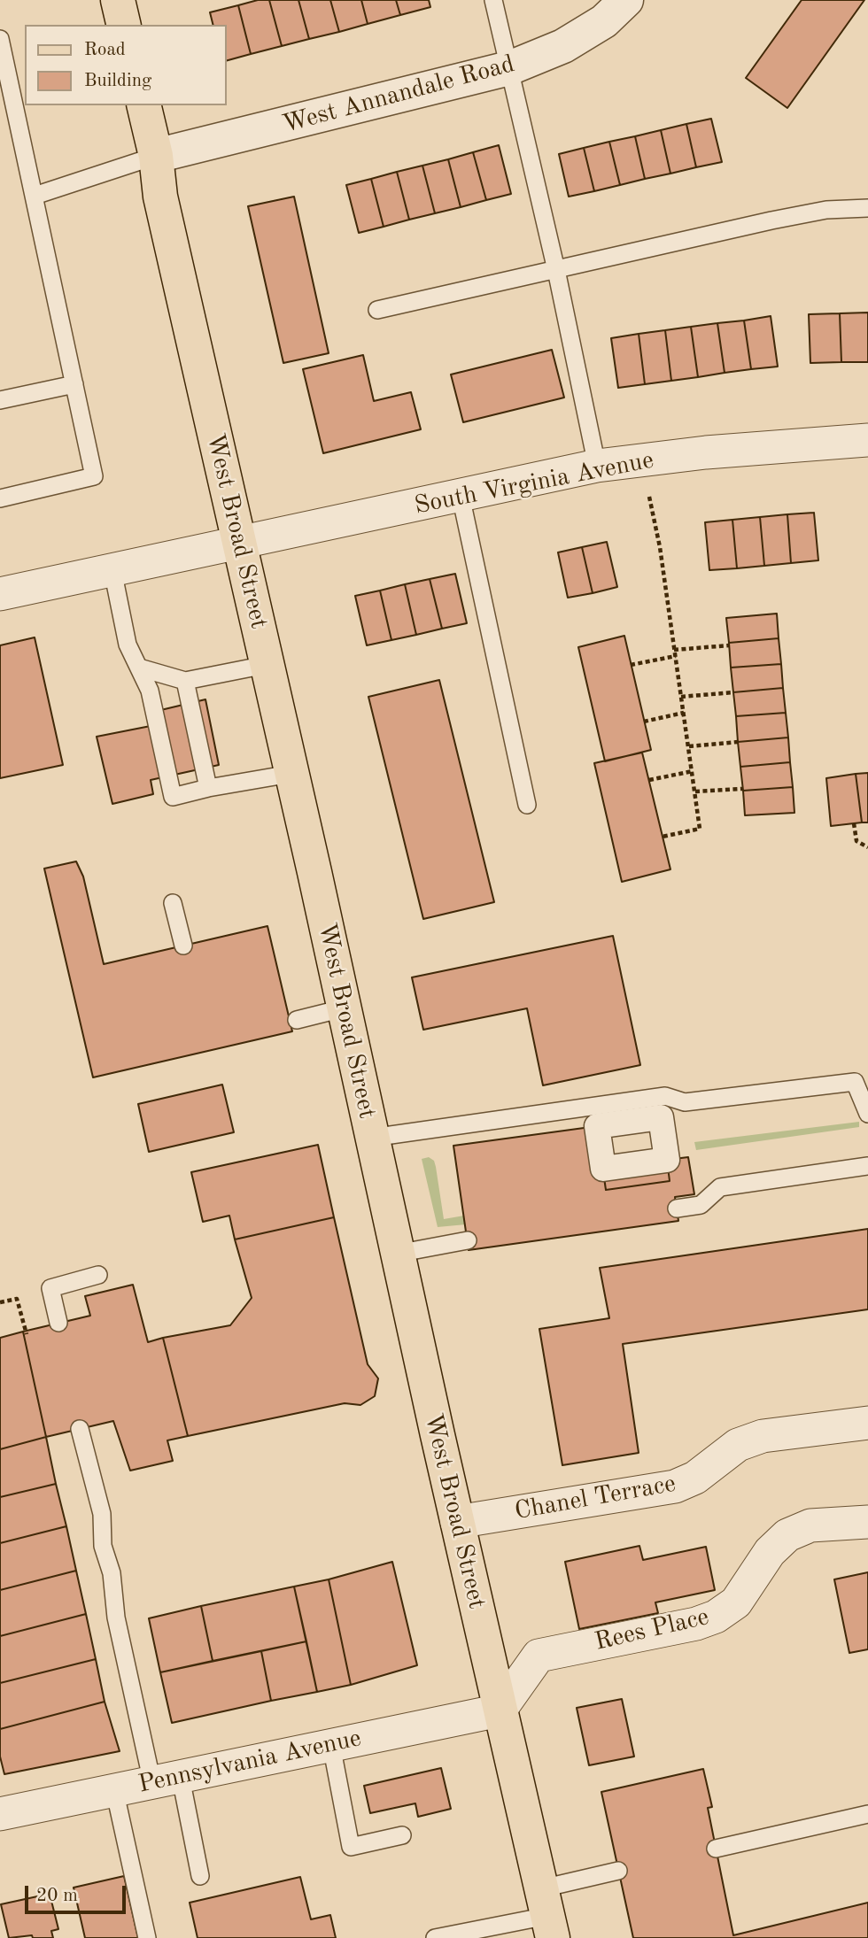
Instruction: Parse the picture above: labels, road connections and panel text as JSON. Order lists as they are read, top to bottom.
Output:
{
  "streets": {
    "main road": ["West Broad Street"],
    "street": [
      "West Annandale Road",
      "South Virginia Avenue",
      "Chanel Terrace",
      "Rees Place",
      "Pennsylvania Avenue"
    ]
  },
  "crossings": [
    ["West Annandale Road", "West Broad Street"],
    ["South Virginia Avenue", "West Broad Street"],
    ["West Broad Street", "Chanel Terrace"],
    ["West Broad Street", "Rees Place"],
    ["West Broad Street", "Pennsylvania Avenue"],
    ["Rees Place", "Pennsylvania Avenue"]
  ],
  "legend": ["Road", "Building"],
  "scale_bar": "20 m"
}
